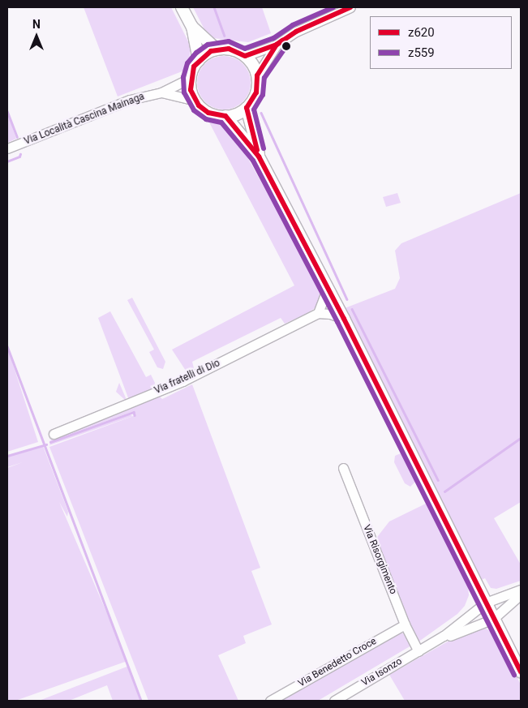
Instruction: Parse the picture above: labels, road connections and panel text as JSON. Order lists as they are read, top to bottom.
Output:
{
  "streets": {
    "street": [
      "Via Località Cascina Mainaga",
      "Via fratelli di Dio",
      "Via Risorgimento",
      "Via Benedetto Croce",
      "Via Isonzo"
    ]
  },
  "crossings": [
    ["Via Risorgimento", "Via Benedetto Croce"],
    ["Via Risorgimento", "Via Isonzo"]
  ],
  "lines": ["transit line z620", "transit line z559"],
  "legend": ["z620", "z559"],
  "north": "top"
}
